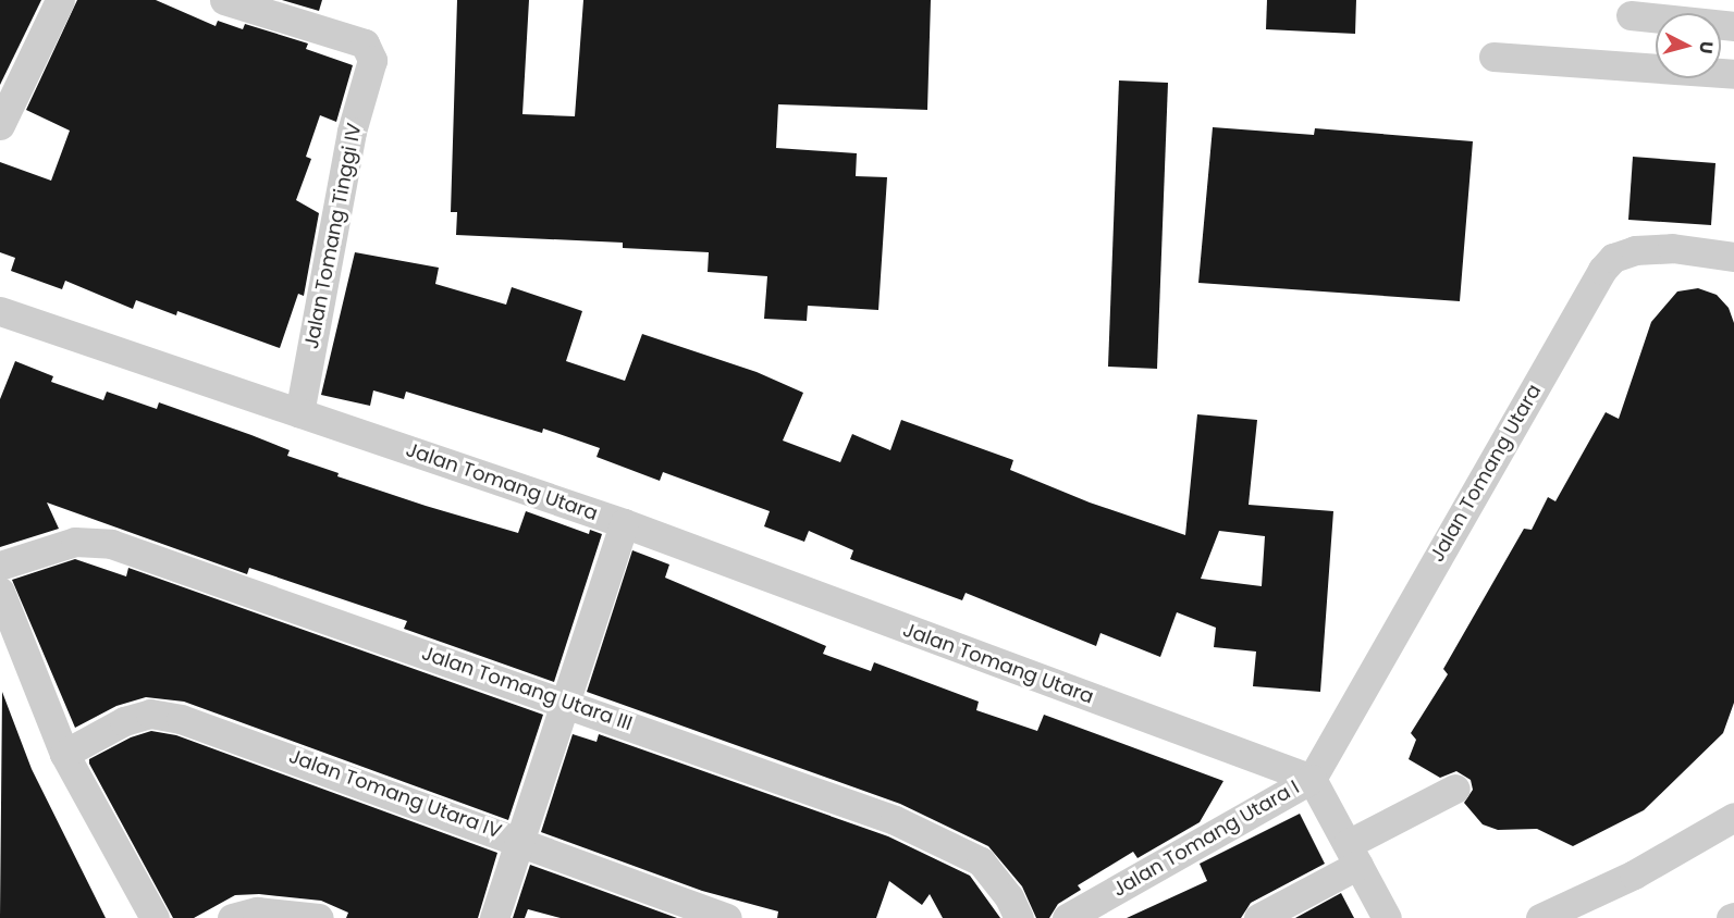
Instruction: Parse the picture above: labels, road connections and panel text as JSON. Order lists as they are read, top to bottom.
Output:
{
  "streets": {
    "street": [
      "Jalan Tomang Tinggi IV",
      "Jalan Tomang Utara",
      "Jalan Tomang Utara III",
      "Jalan Tomang Utara IV",
      "Jalan Tomang Utara I"
    ]
  },
  "crossings": [
    ["Jalan Tomang Tinggi IV", "Jalan Tomang Utara"],
    ["Jalan Tomang Utara", "Jalan Tomang Utara I"]
  ],
  "north": "right"
}
